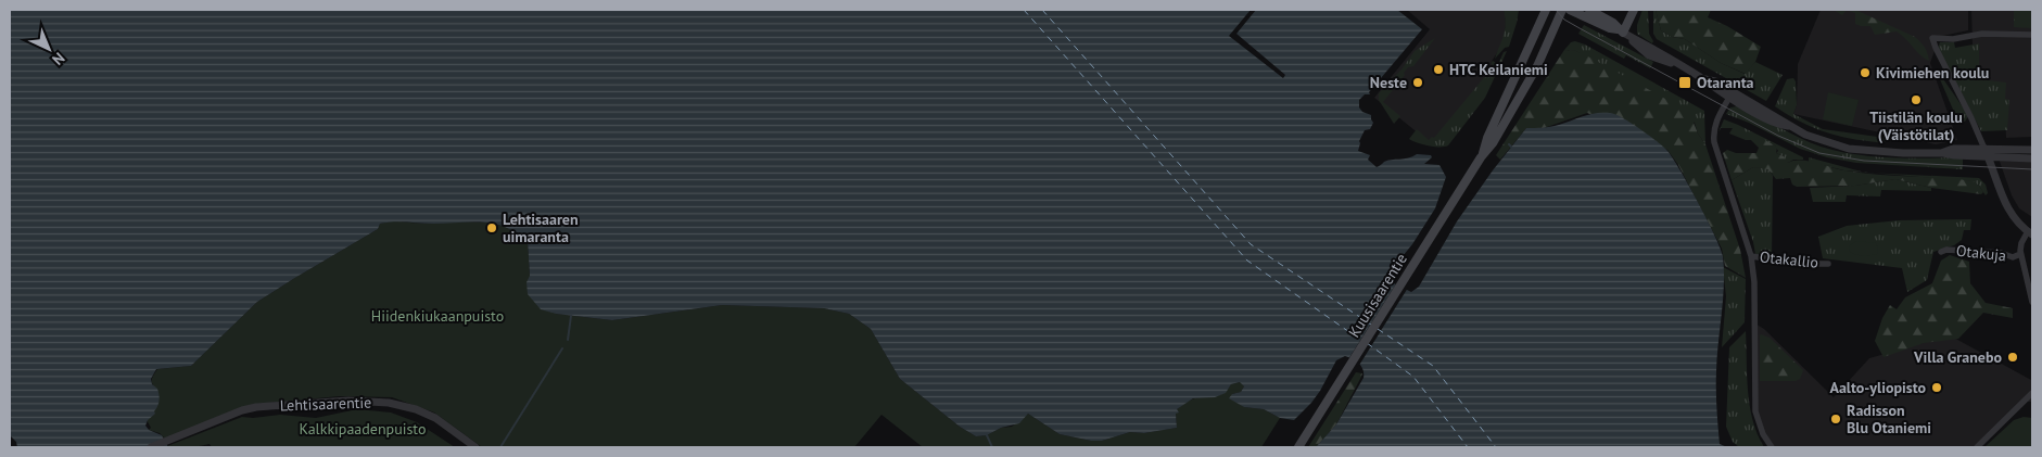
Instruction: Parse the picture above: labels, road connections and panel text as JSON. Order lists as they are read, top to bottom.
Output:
{
  "streets": {
    "main road": ["Kuusisaarentie"],
    "street": ["Otakuja", "Otakallio", "Lehtisaarentie"]
  },
  "parks": ["Hiidenkiukaanpuisto", "Kalkkipaadenpuisto"],
  "places": {
    "other": [
      "HTC Keilaniemi",
      "Kivimiehen koulu",
      "Neste",
      "Tiistilän koulu (Väistötilat)",
      "Lehtisaaren uimaranta",
      "Villa Granebo",
      "Aalto-yliopisto",
      "Radisson Blu Otaniemi"
    ],
    "transit": ["Otaranta"]
  },
  "north": "bottom right"
}
